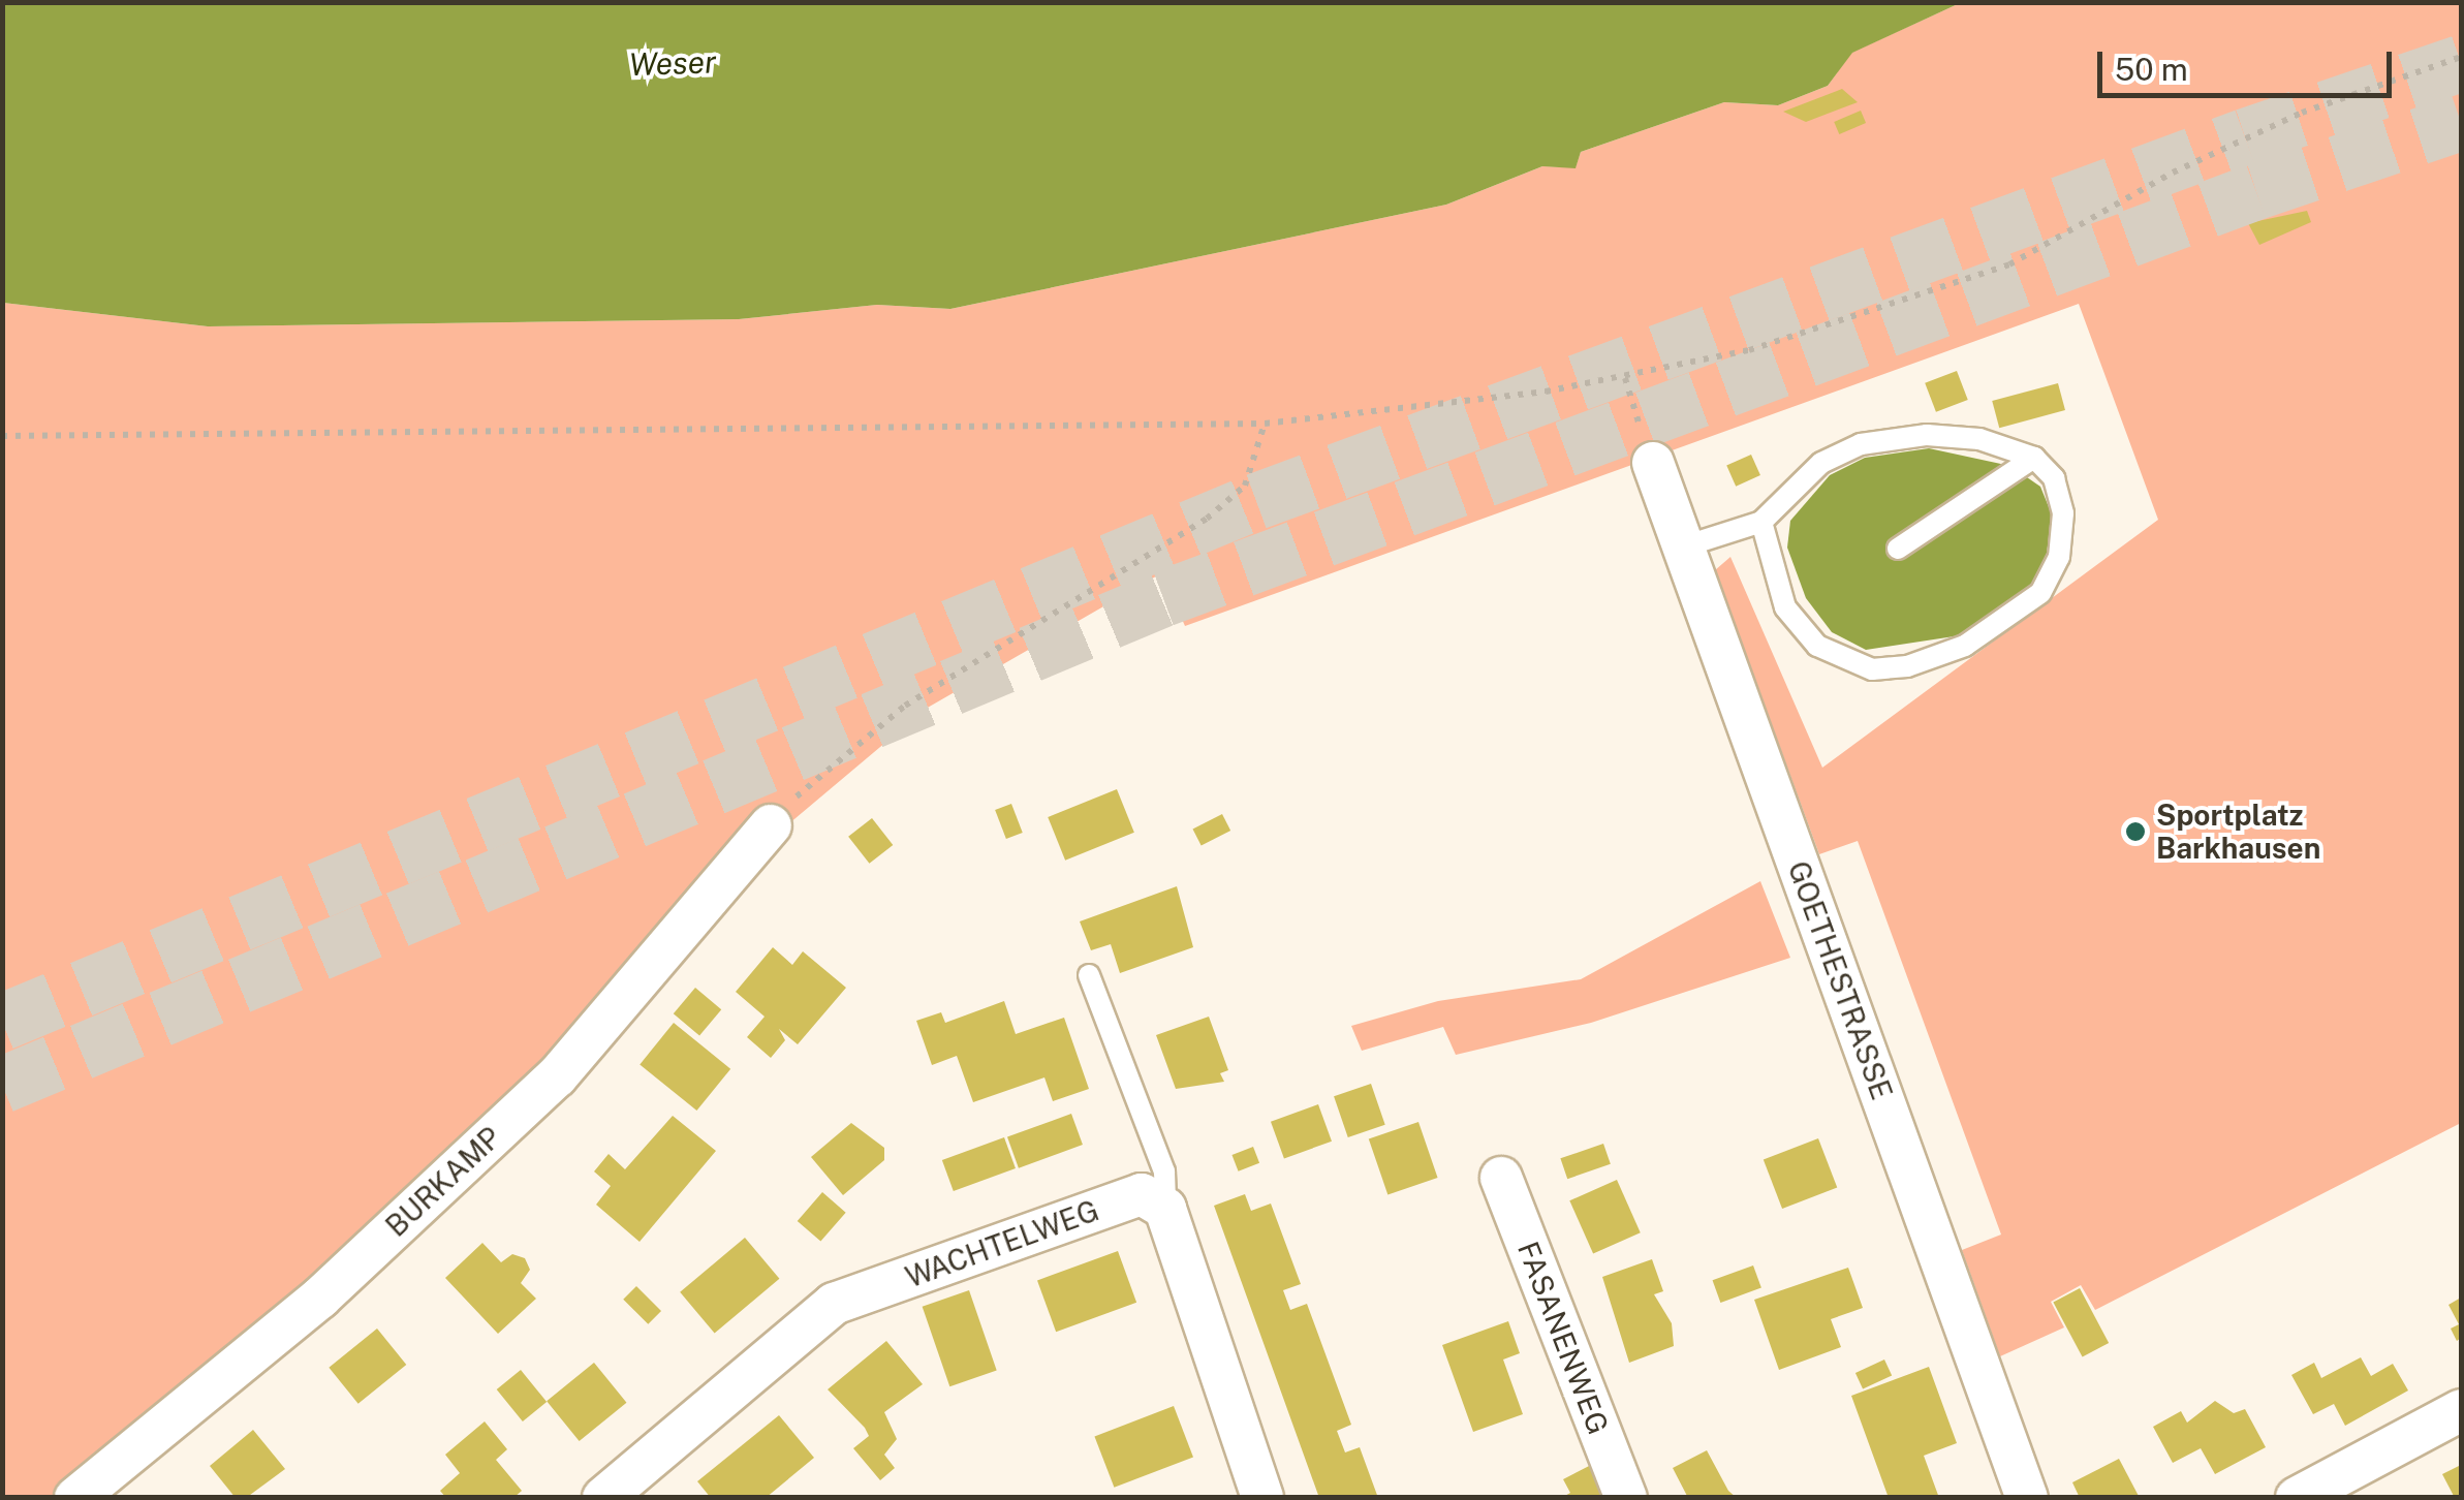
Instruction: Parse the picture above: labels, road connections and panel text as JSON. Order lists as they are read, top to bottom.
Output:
{
  "streets": {
    "street": [
      "GOETHESTRASSE",
      "BURKAMP",
      "WACHTELWEG",
      "FASANENWEG"
    ]
  },
  "water": ["Weser"],
  "places": ["Sportplatz Barkhausen"],
  "scale_bar": "50 m"
}
